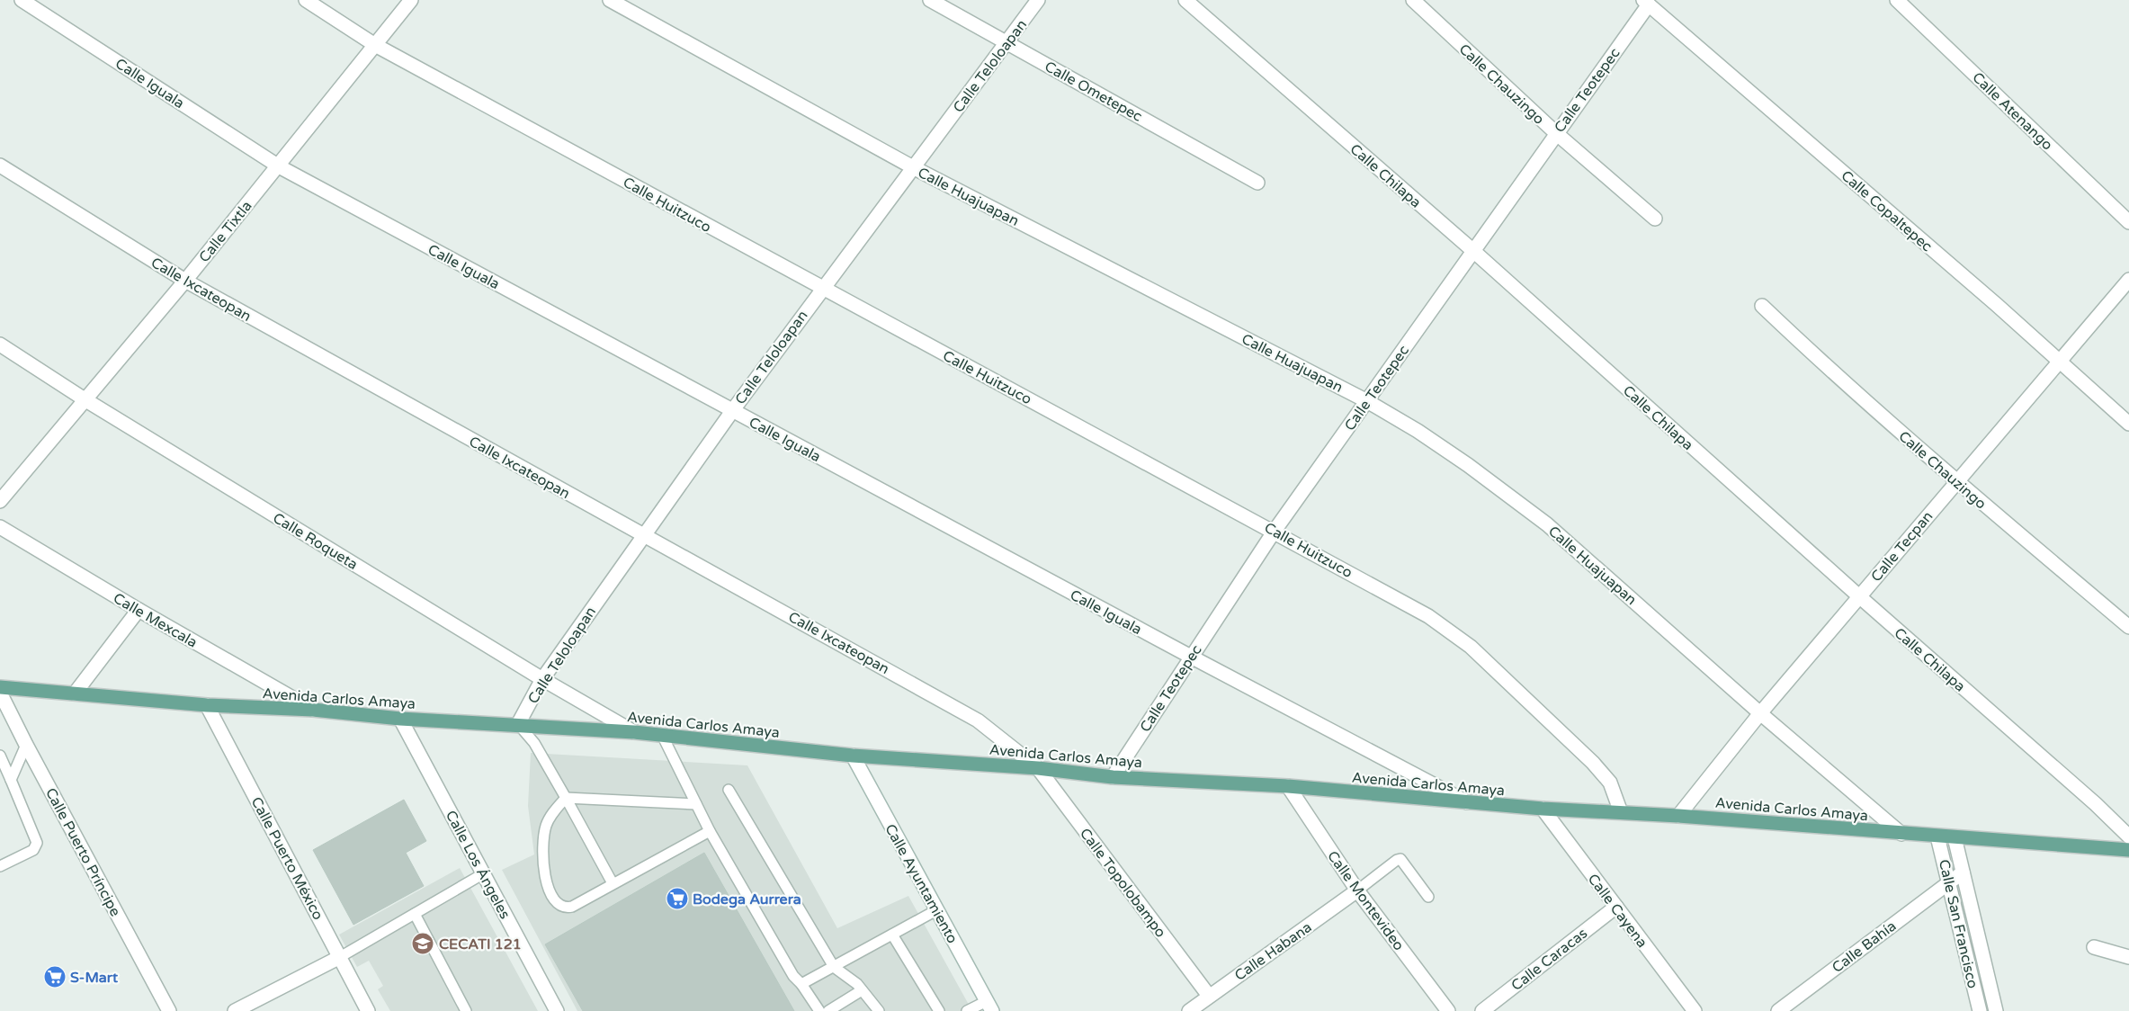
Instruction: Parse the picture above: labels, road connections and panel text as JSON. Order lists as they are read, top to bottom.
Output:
{
  "streets": {
    "main road": ["Avenida Carlos Amaya"],
    "street": [
      "Calle Teloloapan",
      "Calle Iguala",
      "Calle Chauzingo",
      "Calle Teotepec",
      "Calle Ometepec",
      "Calle Atenango",
      "Calle Chilapa",
      "Calle Huajuapan",
      "Calle Huitzuco",
      "Calle Copaltepec",
      "Calle Tixtla",
      "Calle Ixcateopan",
      "Calle Roqueta",
      "Calle Tecpan",
      "Calle Mexcala",
      "Calle Puerto Príncipe",
      "Calle Puerto México",
      "Calle Los Ángeles",
      "Calle Topolobampo",
      "Calle Ayuntamiento",
      "Calle Montevideo",
      "Calle Cayena",
      "Calle San Francisco",
      "Calle Bahía",
      "Calle Habana",
      "Calle Caracas"
    ]
  },
  "crossings": [
    ["Calle Teloloapan", "Calle Iguala"],
    ["Calle Teloloapan", "Calle Ometepec"],
    ["Calle Teloloapan", "Calle Huajuapan"],
    ["Calle Teloloapan", "Calle Huitzuco"],
    ["Calle Teloloapan", "Calle Ixcateopan"],
    ["Calle Teloloapan", "Calle Roqueta"],
    ["Calle Teloloapan", "Avenida Carlos Amaya"],
    ["Calle Iguala", "Calle Teotepec"],
    ["Calle Iguala", "Calle Tixtla"],
    ["Calle Iguala", "Avenida Carlos Amaya"],
    ["Calle Chauzingo", "Calle Teotepec"],
    ["Calle Chauzingo", "Calle Tecpan"],
    ["Calle Teotepec", "Calle Chilapa"],
    ["Calle Teotepec", "Calle Huajuapan"],
    ["Calle Teotepec", "Calle Huitzuco"],
    ["Calle Teotepec", "Calle Copaltepec"],
    ["Calle Teotepec", "Avenida Carlos Amaya"],
    ["Calle Chilapa", "Calle Tecpan"],
    ["Calle Huajuapan", "Calle Tecpan"],
    ["Calle Huajuapan", "Avenida Carlos Amaya"],
    ["Calle Huitzuco", "Calle Tixtla"],
    ["Calle Huitzuco", "Avenida Carlos Amaya"],
    ["Calle Copaltepec", "Calle Tecpan"],
    ["Calle Tixtla", "Calle Ixcateopan"],
    ["Calle Tixtla", "Calle Roqueta"],
    ["Calle Ixcateopan", "Avenida Carlos Amaya"],
    ["Calle Ixcateopan", "Calle Topolobampo"],
    ["Calle Roqueta", "Avenida Carlos Amaya"],
    ["Calle Tecpan", "Avenida Carlos Amaya"],
    ["Calle Mexcala", "Avenida Carlos Amaya"],
    ["Avenida Carlos Amaya", "Calle Puerto México"],
    ["Avenida Carlos Amaya", "Calle Los Ángeles"],
    ["Avenida Carlos Amaya", "Calle Topolobampo"],
    ["Avenida Carlos Amaya", "Calle Ayuntamiento"],
    ["Avenida Carlos Amaya", "Calle Montevideo"],
    ["Avenida Carlos Amaya", "Calle Cayena"],
    ["Avenida Carlos Amaya", "Calle San Francisco"],
    ["Calle Topolobampo", "Calle Habana"],
    ["Calle Montevideo", "Calle Habana"],
    ["Calle Cayena", "Calle Caracas"],
    ["Calle San Francisco", "Calle Bahía"]
  ],
  "places": {
    "supermarket": ["Bodega Aurrera", "S-Mart"],
    "school or university": ["CECATI 121"]
  }
}
